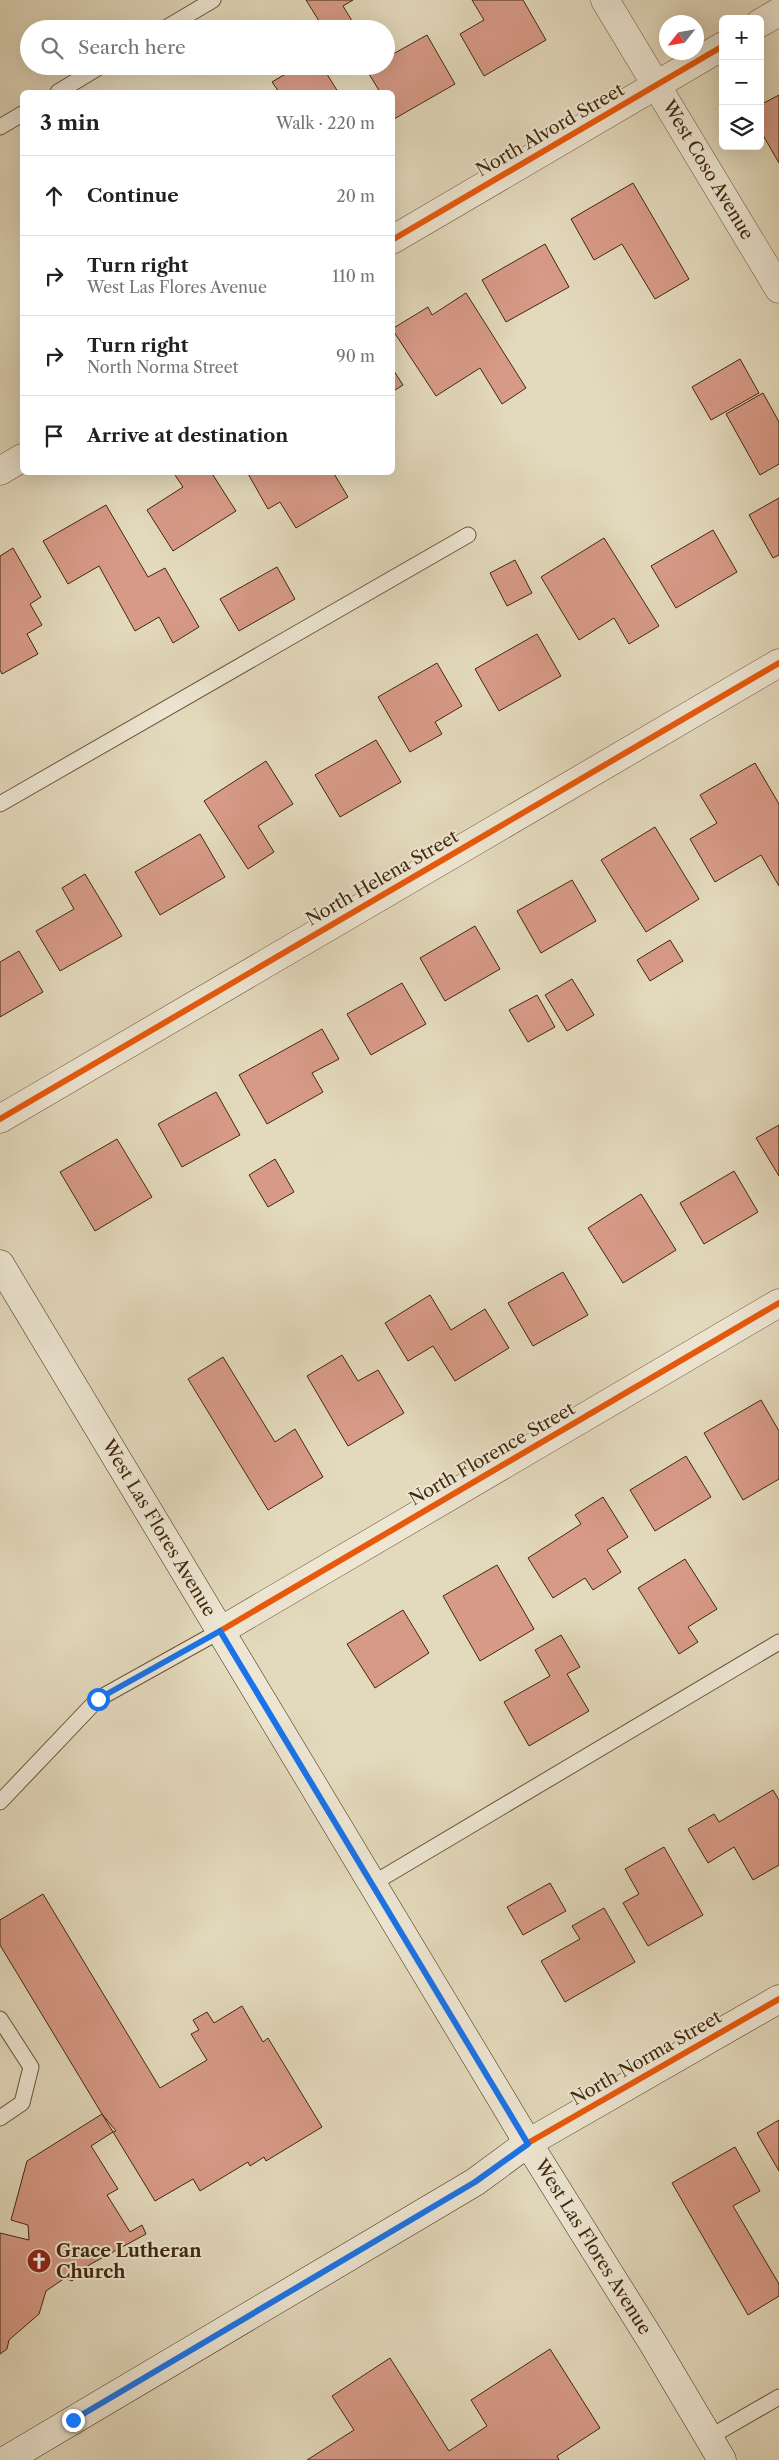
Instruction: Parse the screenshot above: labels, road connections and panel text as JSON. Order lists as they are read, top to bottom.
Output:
{
  "streets": {
    "street": [
      "North Alvord Street",
      "West Coso Avenue",
      "North Helena Street",
      "North Florence Street",
      "West Las Flores Avenue",
      "North Norma Street"
    ]
  },
  "crossings": [
    ["North Alvord Street", "West Coso Avenue"],
    ["North Florence Street", "West Las Flores Avenue"],
    ["West Las Flores Avenue", "North Norma Street"]
  ],
  "places": {
    "church": ["Grace Lutheran Church"]
  },
  "north": "bottom left",
  "page": {
    "map_buttons": ["+", "−"],
    "search": "Search here",
    "heading": ["3 min", "Walk · 220 m"],
    "list": [
      ["Continue", "20 m"],
      ["Turn right", "West Las Flores Avenue", "110 m"],
      ["Turn right", "North Norma Street", "90 m"],
      "Arrive at destination"
    ]
  }
}
